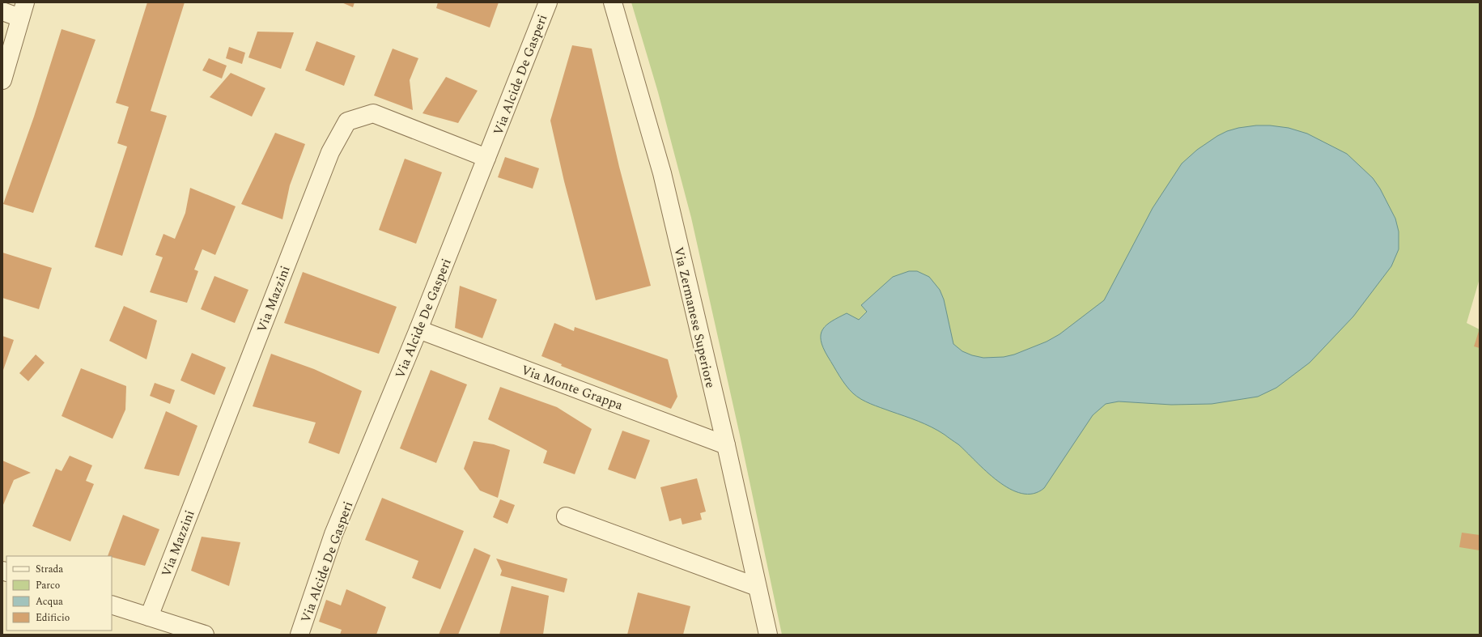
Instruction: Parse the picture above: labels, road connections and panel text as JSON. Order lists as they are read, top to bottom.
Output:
{
  "streets": {
    "street": [
      "Via Alcide De Gasperi",
      "Via Mazzini",
      "Via Zermanese Superiore",
      "Via Monte Grappa"
    ]
  },
  "crossings": [
    ["Via Alcide De Gasperi", "Via Mazzini"],
    ["Via Alcide De Gasperi", "Via Monte Grappa"],
    ["Via Zermanese Superiore", "Via Monte Grappa"]
  ],
  "legend": [
    "Strada",
    "Parco",
    "Acqua",
    "Edificio"
  ]
}
